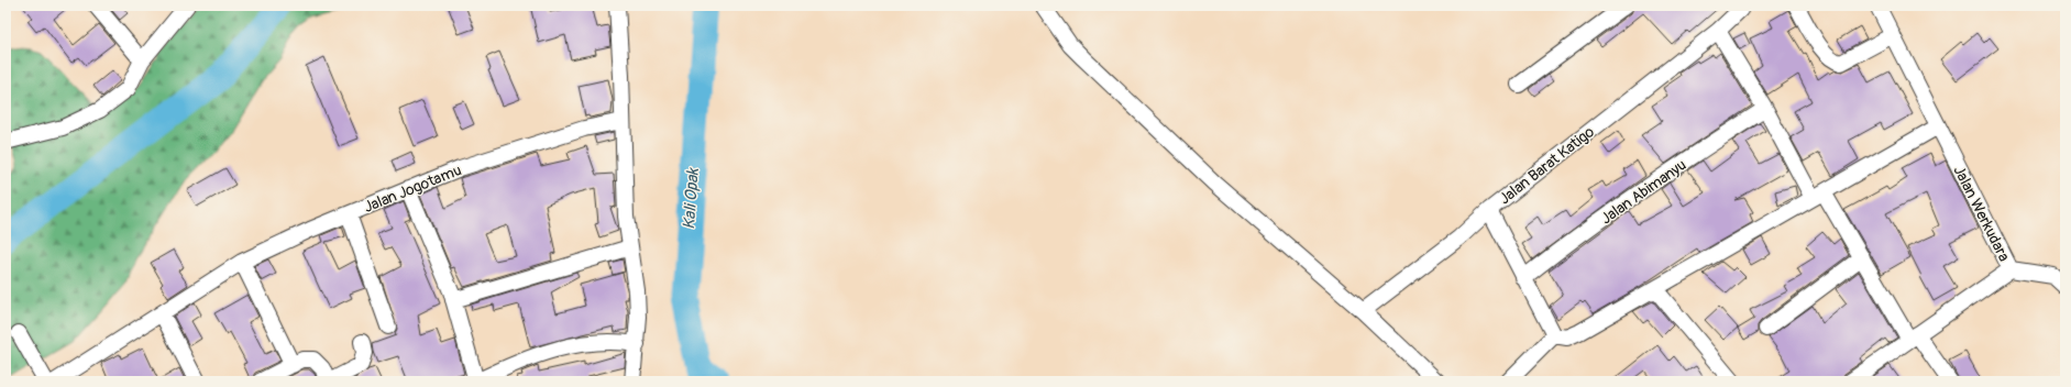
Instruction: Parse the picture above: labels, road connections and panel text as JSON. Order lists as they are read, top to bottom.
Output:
{
  "streets": {
    "street": [
      "Jalan Barat Katigo",
      "Jalan Jogotamu",
      "Jalan Abimanyu",
      "Jalan Werkudara"
    ]
  },
  "crossings": [
    ["Jalan Barat Katigo", "Jalan Abimanyu"]
  ],
  "water": ["Kali Opak"]
}
